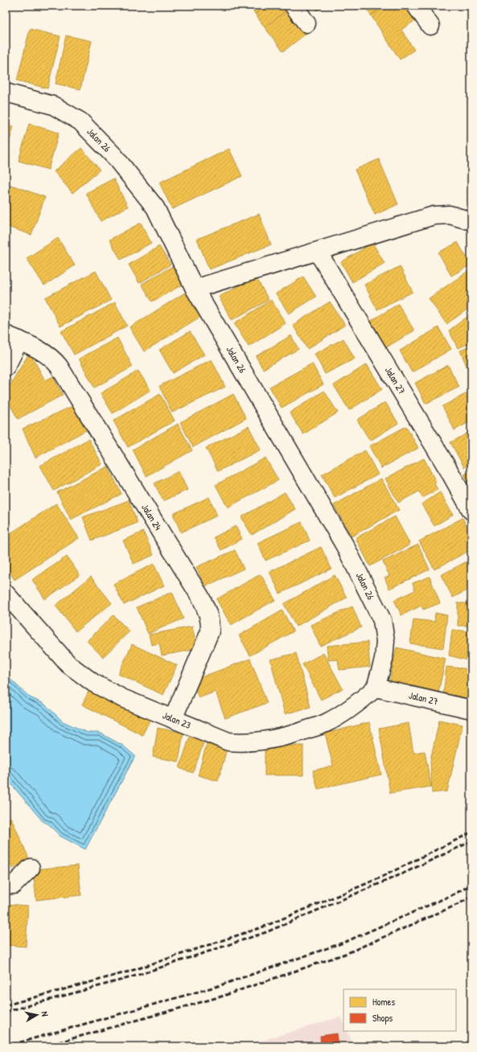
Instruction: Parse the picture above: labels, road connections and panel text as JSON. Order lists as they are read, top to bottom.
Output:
{
  "streets": {
    "street": [
      "Jalan 26",
      "Jalan 27",
      "Jalan 24",
      "Jalan 23"
    ]
  },
  "crossings": [
    ["Jalan 26", "Jalan 27"],
    ["Jalan 26", "Jalan 23"],
    ["Jalan 27", "Jalan 23"],
    ["Jalan 24", "Jalan 23"]
  ],
  "legend": ["Homes", "Shops"],
  "north": "right"
}
